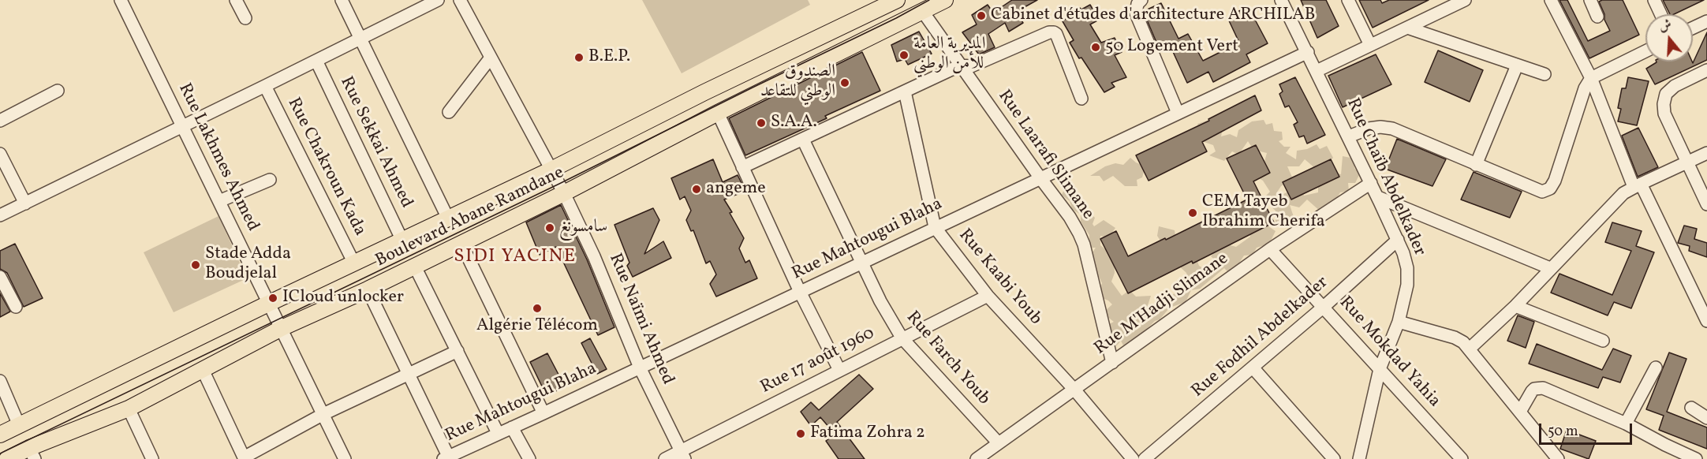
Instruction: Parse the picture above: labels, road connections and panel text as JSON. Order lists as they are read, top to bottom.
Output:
{
  "streets": {
    "main road": ["Boulevard Abane Ramdane"],
    "street": [
      "Rue Sekkai Ahmed",
      "Rue Laarafi Slimane",
      "Rue Lakhmes Ahmed",
      "Rue Chakroun Kada",
      "Rue Chaïb Abdelkader",
      "Rue Mahtougui Blaha",
      "Rue Kaabi Youb",
      "Rue M'Hadji Slimane",
      "Rue Naïmi Ahmed",
      "Rue Fodhil Abdelkader",
      "Rue Mokdad Yahia",
      "Rue Farch Youb",
      "Rue 17 août 1960"
    ]
  },
  "crossings": [
    ["Rue Sekkai Ahmed", "Boulevard Abane Ramdane"],
    ["Rue Laarafi Slimane", "Boulevard Abane Ramdane"],
    ["Rue Laarafi Slimane", "Rue Mahtougui Blaha"],
    ["Rue Laarafi Slimane", "Rue M'Hadji Slimane"],
    ["Rue Lakhmes Ahmed", "Boulevard Abane Ramdane"],
    ["Rue Chakroun Kada", "Boulevard Abane Ramdane"],
    ["Rue Chaïb Abdelkader", "Rue Mahtougui Blaha"],
    ["Rue Chaïb Abdelkader", "Rue M'Hadji Slimane"],
    ["Rue Chaïb Abdelkader", "Rue Fodhil Abdelkader"],
    ["Rue Chaïb Abdelkader", "Rue Mokdad Yahia"],
    ["Boulevard Abane Ramdane", "Rue Naïmi Ahmed"],
    ["Rue Mahtougui Blaha", "Rue Kaabi Youb"],
    ["Rue Mahtougui Blaha", "Rue Naïmi Ahmed"],
    ["Rue Mahtougui Blaha", "Rue Farch Youb"],
    ["Rue Kaabi Youb", "Rue M'Hadji Slimane"],
    ["Rue Kaabi Youb", "Rue 17 août 1960"],
    ["Rue M'Hadji Slimane", "Rue Mokdad Yahia"],
    ["Rue M'Hadji Slimane", "Rue Farch Youb"],
    ["Rue Naïmi Ahmed", "Rue 17 août 1960"],
    ["Rue Fodhil Abdelkader", "Rue Mokdad Yahia"],
    ["Rue Farch Youb", "Rue 17 août 1960"]
  ],
  "districts": ["SIDI YACINE"],
  "places": [
    "Cabinet d'études d'architecture ARCHILAB",
    "50 Logement Vert",
    "المديرية العامة للأمن الوطني",
    "B.E.P.",
    "الصندوق الوطني للتقاعد",
    "S.A.A.",
    "angeme",
    "CEM Tayeb Ibrahim Cherifa",
    "سامسونغ",
    "Stade Adda Boudjelal",
    "ICloud unlocker",
    "Algérie Télécom",
    "Fatima Zohra 2"
  ],
  "scale_bar": "50 m",
  "north": "top"
}
